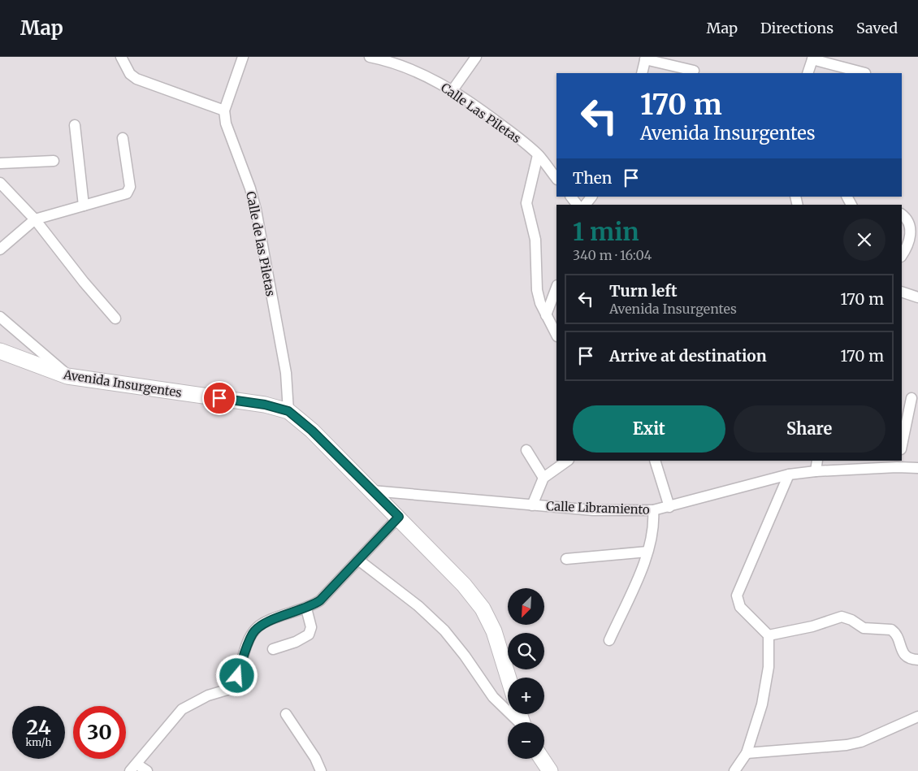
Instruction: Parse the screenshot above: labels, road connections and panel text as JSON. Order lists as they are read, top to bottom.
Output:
{
  "streets": {
    "main road": ["Avenida Insurgentes"],
    "street": ["Calle Las Piletas", "Calle de las Piletas", "Calle Libramiento"]
  },
  "crossings": [
    ["Calle de las Piletas", "Avenida Insurgentes"],
    ["Avenida Insurgentes", "Calle Libramiento"]
  ],
  "north": "bottom left",
  "page": {
    "header": "Map",
    "nav": ["Map", "Directions", "Saved"],
    "turn": ["170 m", "Avenida Insurgentes"],
    "then": "Then",
    "heading": ["1 min", "340 m · 16:04"],
    "list": [
      {
        "name": "Turn left",
        "note": "Avenida Insurgentes",
        "value": "170 m"
      },
      {
        "name": "Arrive at destination",
        "value": "170 m"
      }
    ],
    "buttons": ["Exit", "Share"],
    "map_buttons": ["+", "−"],
    "speed": "24 km/h",
    "limit": "30"
  }
}
